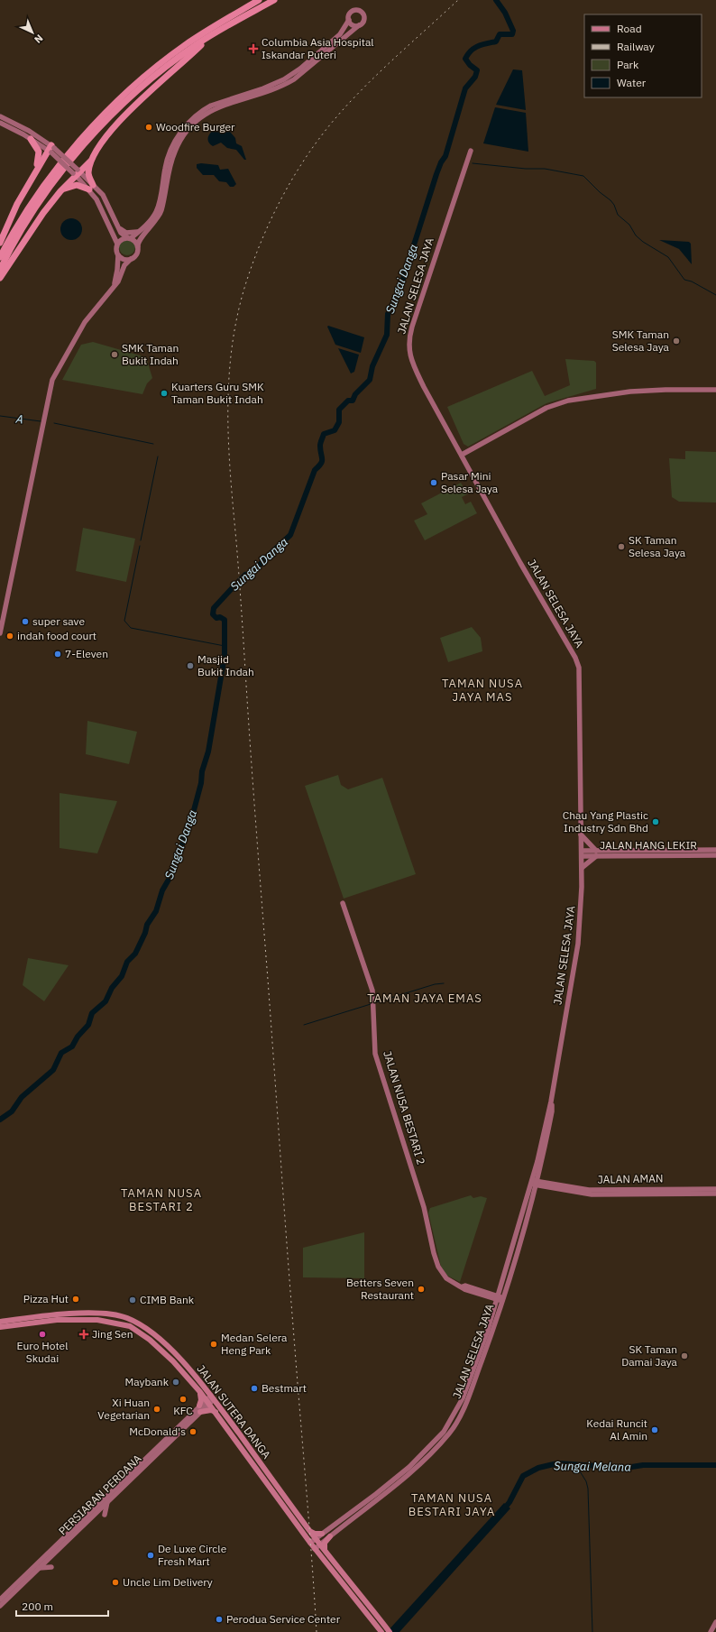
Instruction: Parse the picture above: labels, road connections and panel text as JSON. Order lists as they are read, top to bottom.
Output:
{
  "streets": {
    "main road": ["JALAN SUTERA DANGA"],
    "street": [
      "JALAN SELESA JAYA",
      "JALAN HANG LEKIR",
      "JALAN NUSA BESTARI 2",
      "JALAN AMAN",
      "PERSIARAN PERDANA"
    ]
  },
  "crossings": [
    ["JALAN SELESA JAYA", "JALAN HANG LEKIR"],
    ["JALAN SELESA JAYA", "JALAN NUSA BESTARI 2"],
    ["JALAN SELESA JAYA", "JALAN SUTERA DANGA"],
    ["JALAN SUTERA DANGA", "PERSIARAN PERDANA"]
  ],
  "districts": [
    "TAMAN NUSA JAYA MAS",
    "TAMAN JAYA EMAS",
    "TAMAN NUSA BESTARI 2",
    "TAMAN NUSA BESTARI JAYA"
  ],
  "water": ["Sungai Danga", "A", "Sungai Melana"],
  "places": {
    "health": ["Columbia Asia Hospital Iskandar Puteri", "Jing Sen"],
    "other": [
      "Woodfire Burger",
      "SMK Taman Selesa Jaya",
      "SMK Taman Bukit Indah",
      "Kuarters Guru SMK Taman Bukit Indah",
      "Pasar Mini Selesa Jaya",
      "SK Taman Selesa Jaya",
      "super save",
      "indah food court",
      "7-Eleven",
      "Masjid Bukit Indah",
      "Chau Yang Plastic Industry Sdn Bhd",
      "Betters Seven Restaurant",
      "Pizza Hut",
      "CIMB Bank",
      "Euro Hotel Skudai",
      "Medan Selera Heng Park",
      "SK Taman Damai Jaya",
      "Maybank",
      "Bestmart",
      "KFC",
      "Xi Huan Vegetarian",
      "Kedai Runcit Al Amin",
      "McDonald's",
      "De Luxe Circle Fresh Mart",
      "Uncle Lim Delivery",
      "Perodua Service Center"
    ]
  },
  "legend": [
    "Road",
    "Railway",
    "Park",
    "Water"
  ],
  "scale_bar": "200 m",
  "north": "bottom right"
}
